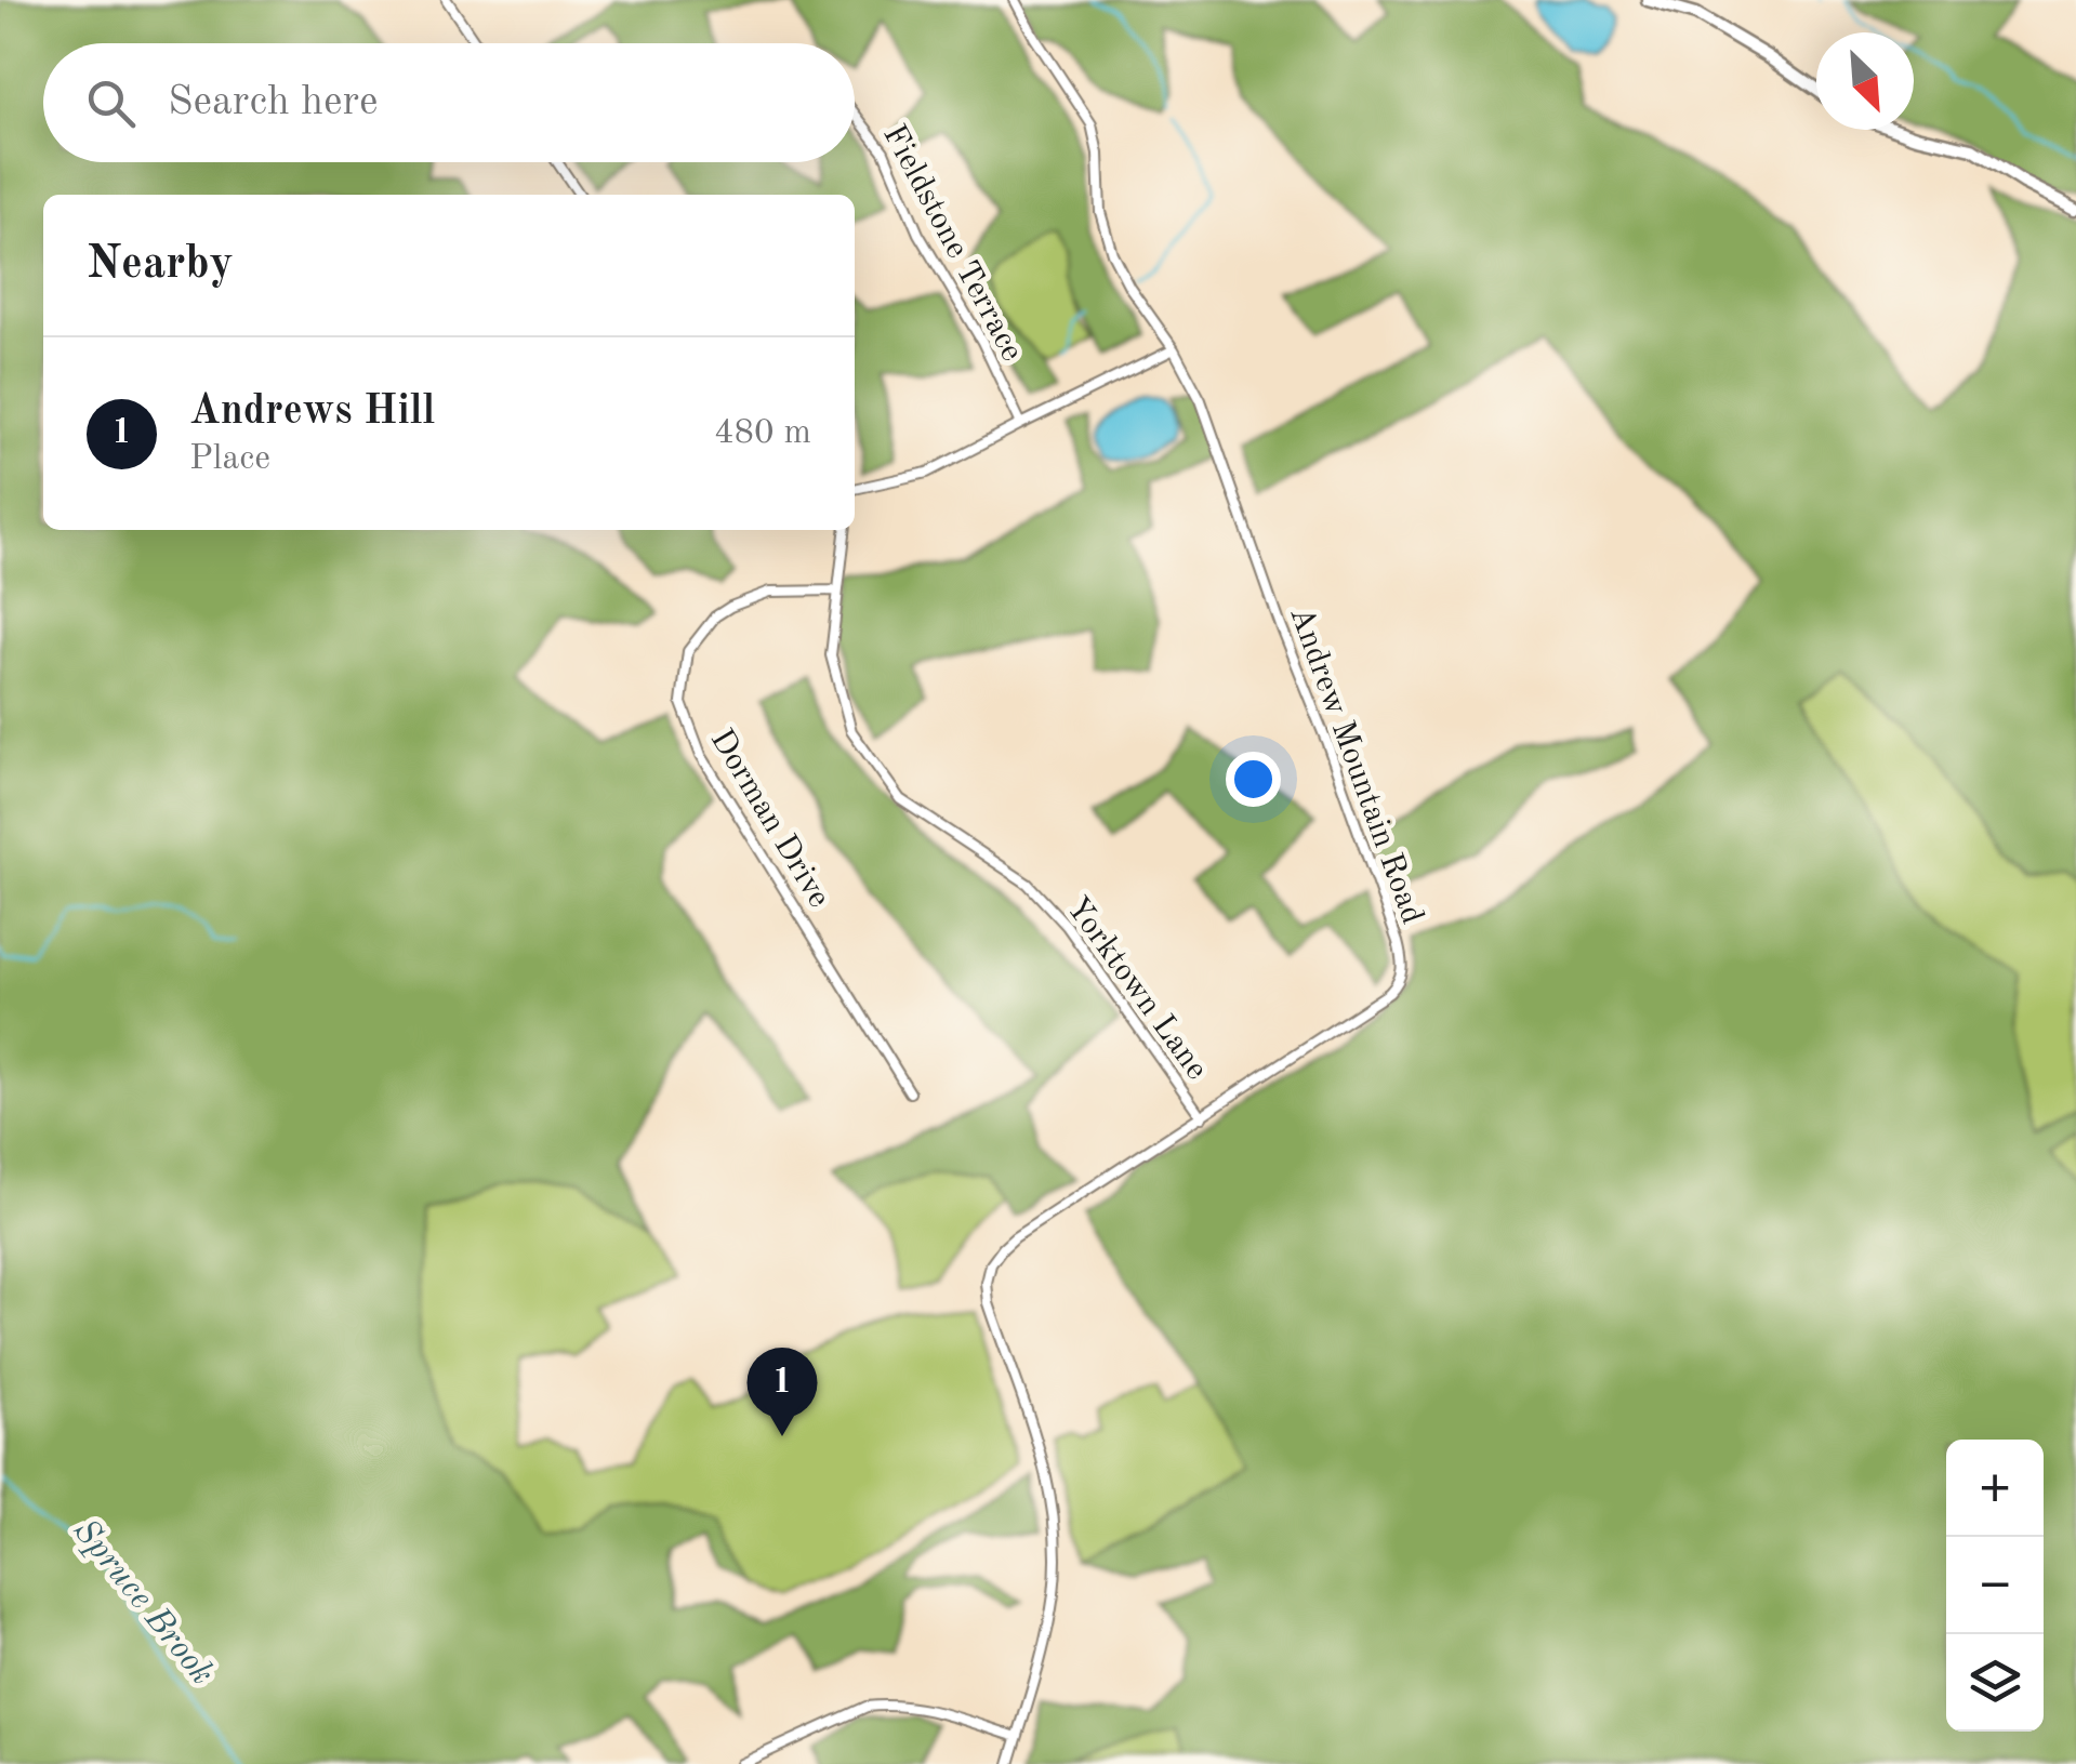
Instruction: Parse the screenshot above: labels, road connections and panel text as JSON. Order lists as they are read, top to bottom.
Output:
{
  "streets": {
    "street": [
      "Fieldstone Terrace",
      "Andrew Mountain Road",
      "Dorman Drive",
      "Yorktown Lane"
    ]
  },
  "crossings": [
    ["Andrew Mountain Road", "Yorktown Lane"],
    ["Dorman Drive", "Yorktown Lane"]
  ],
  "water": ["Spruce Brook"],
  "north": "bottom right",
  "page": {
    "search": "Search here",
    "heading": "Nearby",
    "list": [
      {
        "mark": "1",
        "name": "Andrews Hill",
        "note": "Place",
        "value": "480 m"
      }
    ],
    "pins": "1",
    "map_buttons": ["+", "−"]
  }
}
